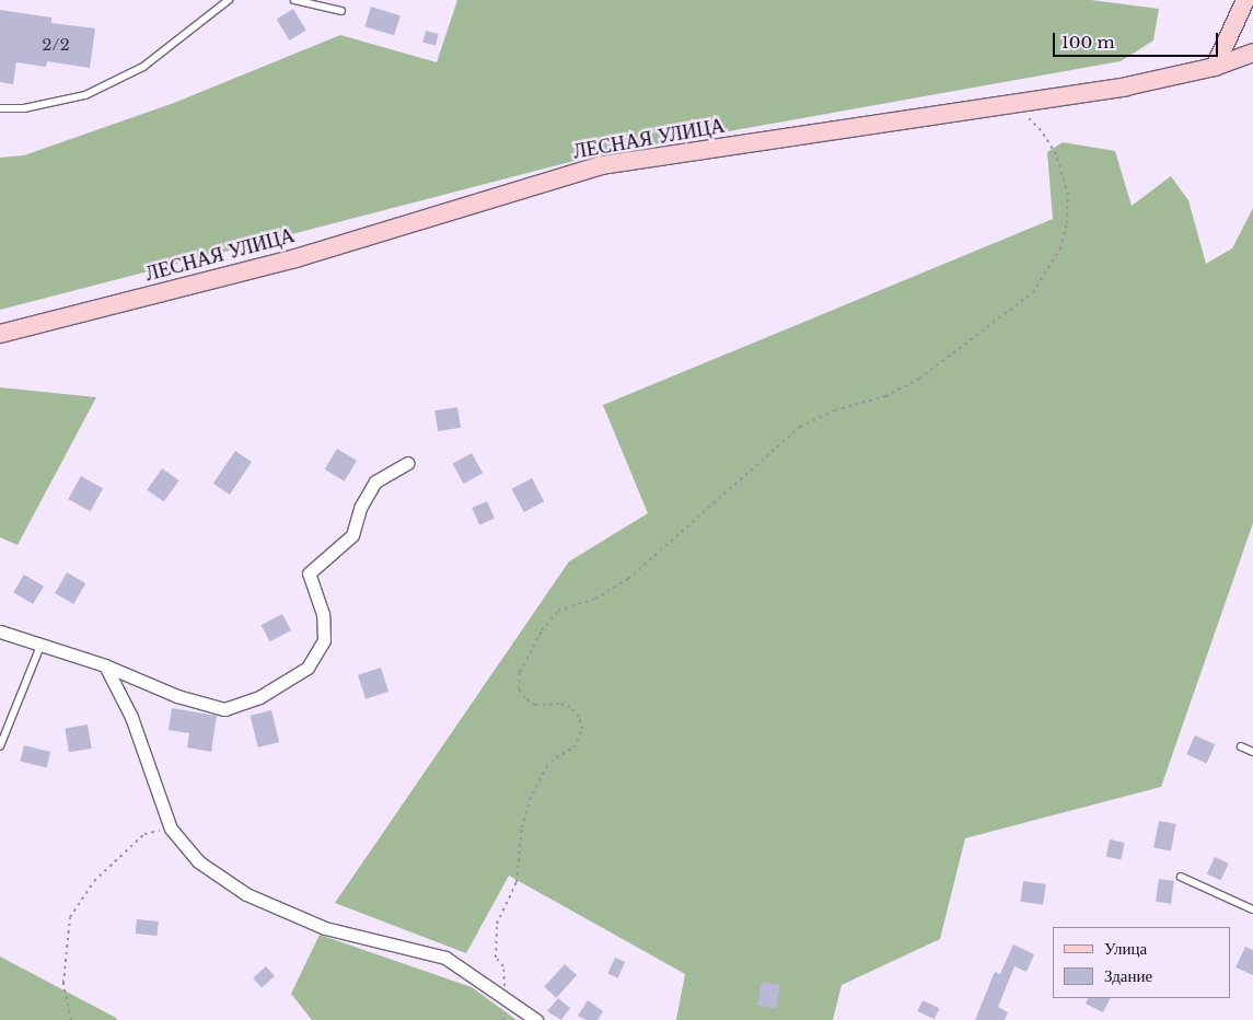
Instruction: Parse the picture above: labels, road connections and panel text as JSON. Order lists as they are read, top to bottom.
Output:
{
  "streets": {
    "main road": ["ЛЕСНАЯ УЛИЦА"]
  },
  "house_numbers": ["2/2"],
  "legend": ["Улица", "Здание"],
  "scale_bar": "100 m"
}
